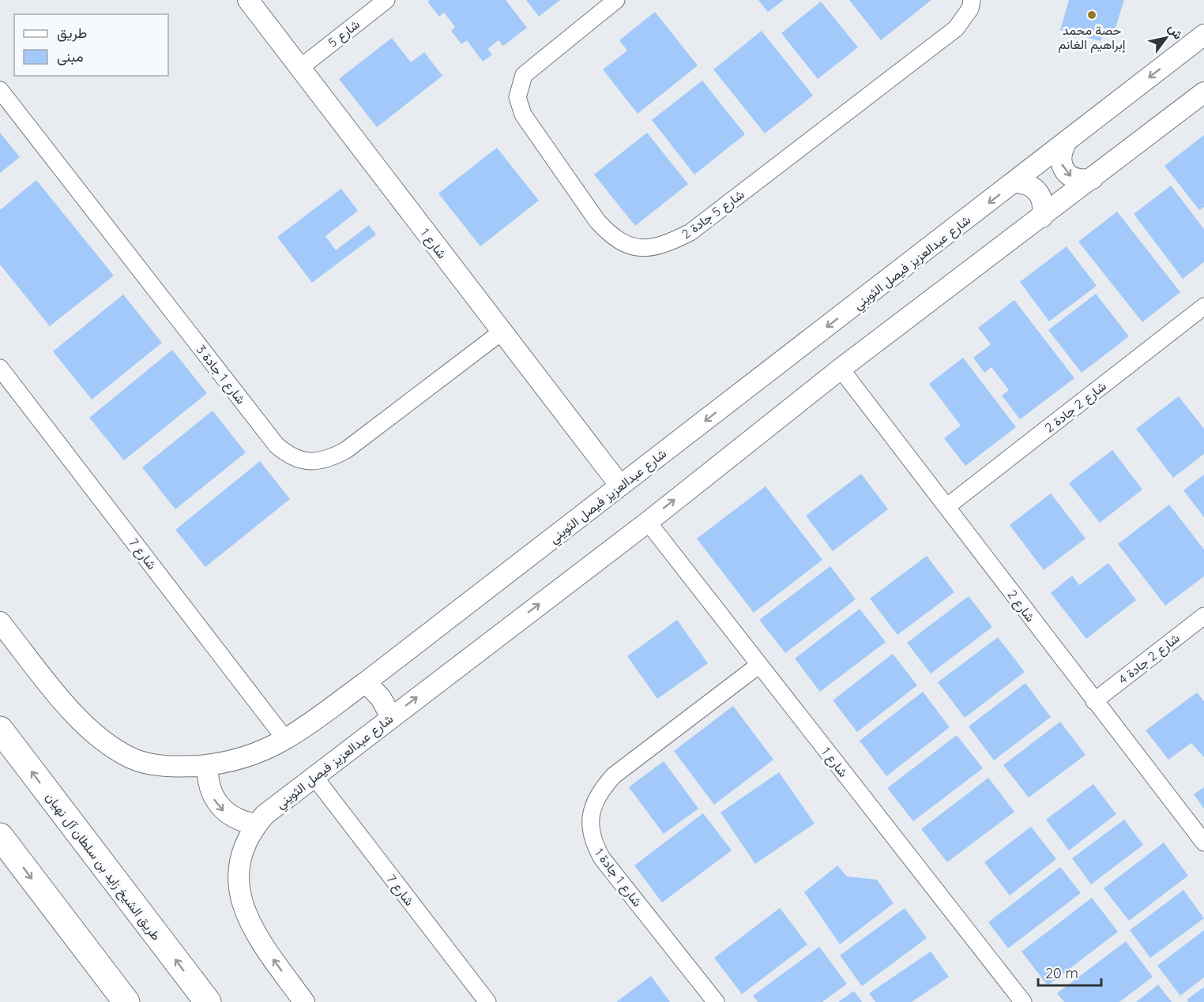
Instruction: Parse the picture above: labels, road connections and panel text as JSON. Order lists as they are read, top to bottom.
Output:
{
  "streets": {
    "highway": ["طريق الشيخ زايد بن سلطان آل نهيان"],
    "street": [
      "شارع 5",
      "شارع 5 جادة 2",
      "شارع 1",
      "شارع عبدالعزيز فيصل الثويني",
      "شارع 1 جادة 3",
      "شارع 2 جادة 2",
      "شارع 7",
      "شارع 2",
      "شارع 2 جادة 4",
      "شارع 1 جادة 1"
    ]
  },
  "crossings": [
    ["شارع 5", "شارع 1"],
    ["شارع 1", "شارع عبدالعزيز فيصل الثويني"],
    ["شارع 1", "شارع 1 جادة 3"],
    ["شارع 1", "شارع 1 جادة 1"],
    ["شارع عبدالعزيز فيصل الثويني", "شارع 7"],
    ["شارع عبدالعزيز فيصل الثويني", "شارع 2"],
    ["شارع 2 جادة 2", "شارع 2"],
    ["شارع 2", "شارع 2 جادة 4"]
  ],
  "places": ["حصة محمد إبراهيم الغانم"],
  "legend": ["طريق", "مبنى"],
  "scale_bar": "20 m",
  "north": "top right"
}
